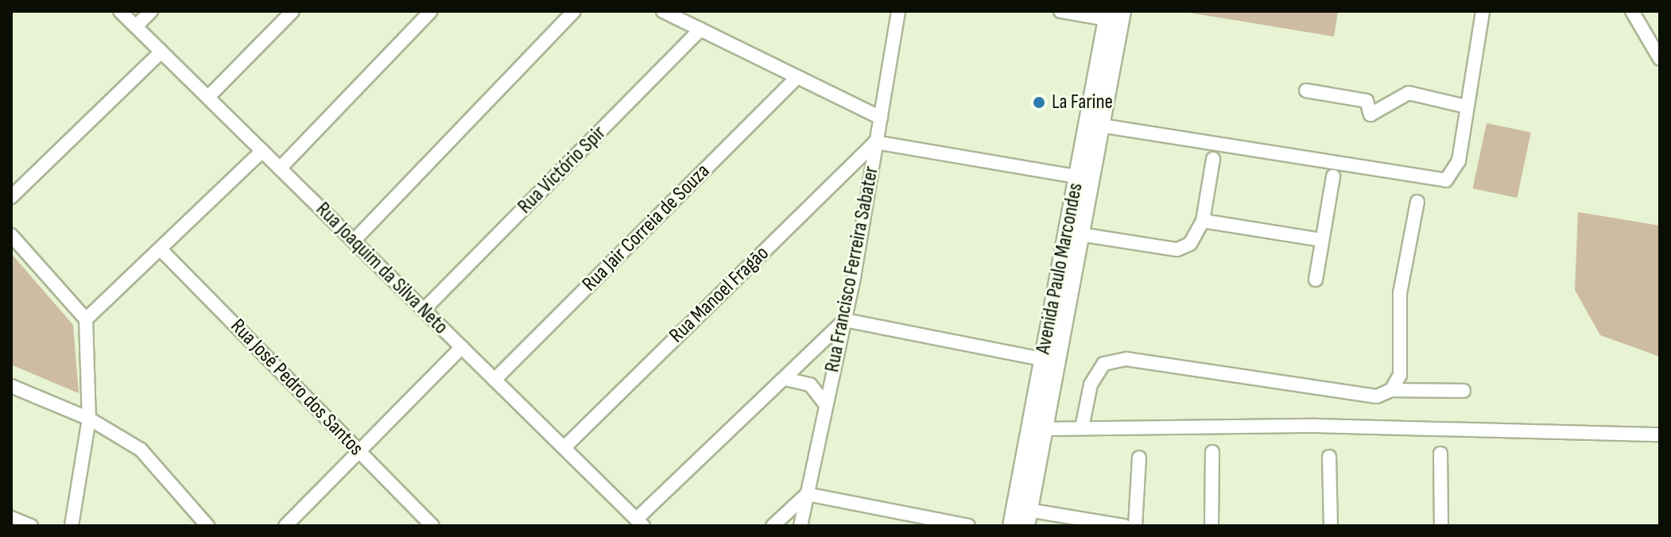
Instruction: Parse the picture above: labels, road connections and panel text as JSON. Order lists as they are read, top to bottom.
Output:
{
  "streets": {
    "street": [
      "Rua Victório Spir",
      "Rua Jair Correia de Souza",
      "Rua Joaquim da Silva Neto",
      "Avenida Paulo Marcondes",
      "Rua Francisco Ferreira Sabater",
      "Rua Manoel Fragão",
      "Rua José Pedro dos Santos"
    ]
  },
  "crossings": [
    ["Rua Victório Spir", "Rua Joaquim da Silva Neto"],
    ["Rua Jair Correia de Souza", "Rua Joaquim da Silva Neto"],
    ["Rua Joaquim da Silva Neto", "Rua Manoel Fragão"],
    ["Rua Francisco Ferreira Sabater", "Rua Manoel Fragão"]
  ],
  "places": ["La Farine"]
}
